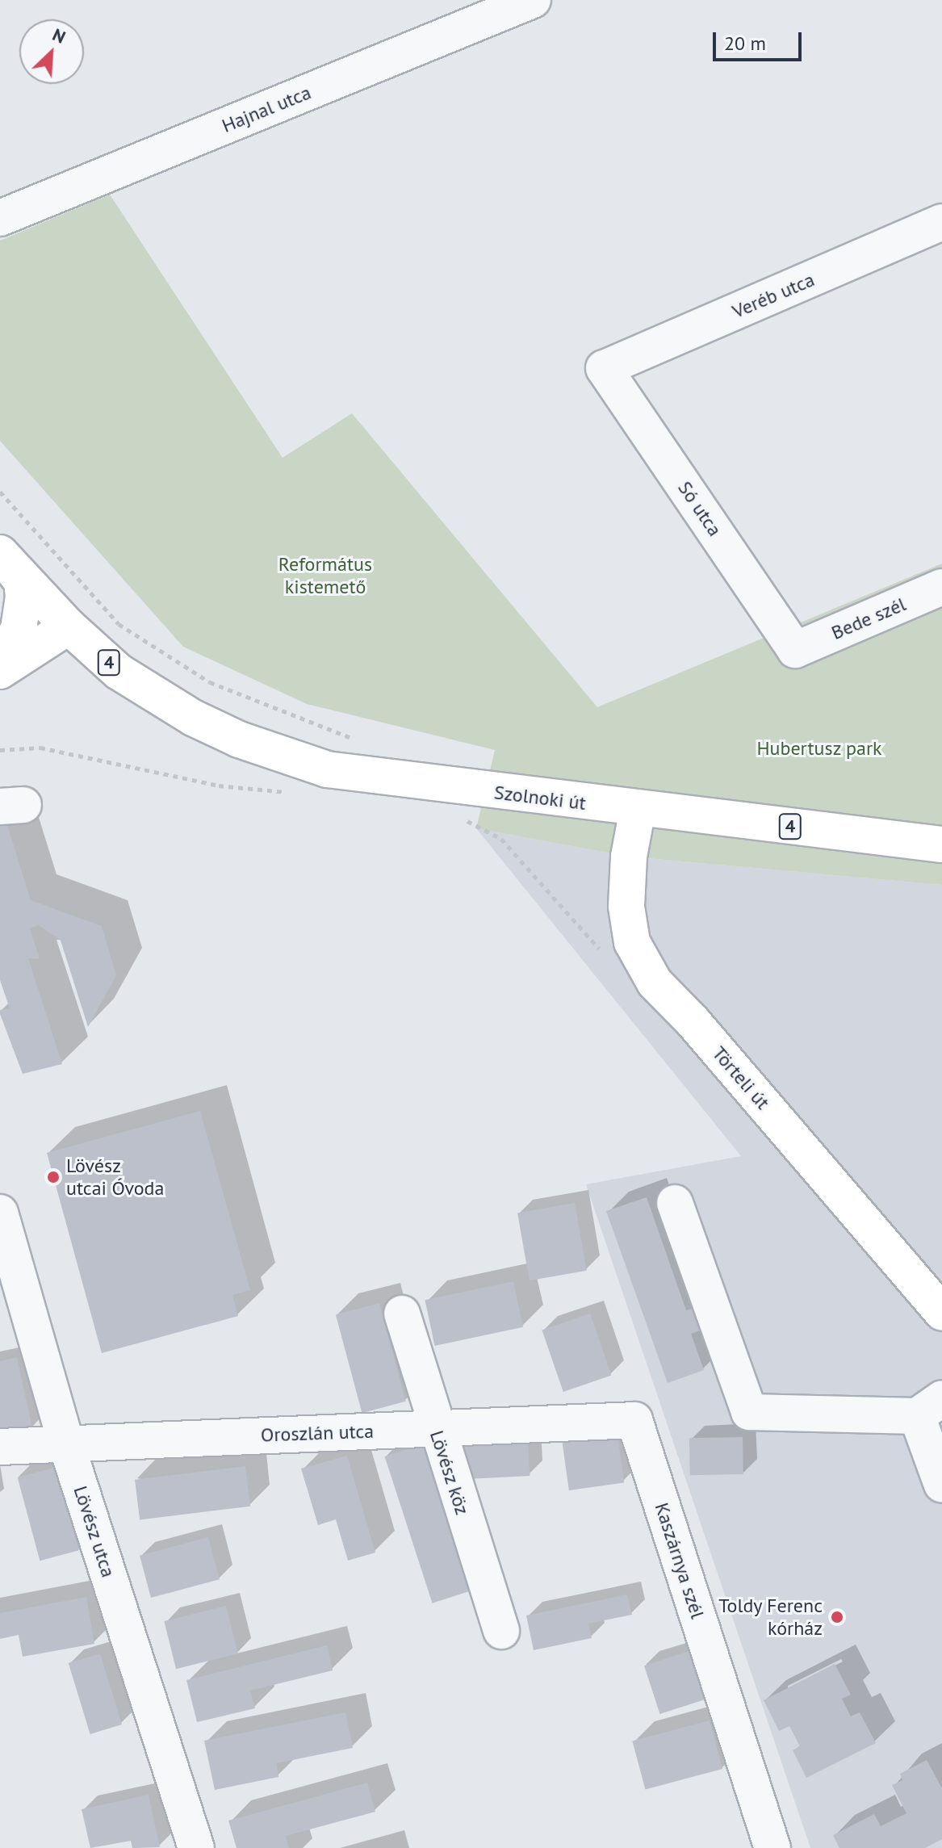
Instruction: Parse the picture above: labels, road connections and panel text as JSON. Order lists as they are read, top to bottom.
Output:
{
  "streets": {
    "main road": ["4", "Szolnoki út", "Törteli út"],
    "street": [
      "Hajnal utca",
      "Veréb utca",
      "Só utca",
      "Bede szél",
      "Oroszlán utca",
      "Lövész köz",
      "Lövész utca",
      "Kaszárnya szél"
    ]
  },
  "crossings": [
    ["Veréb utca", "Só utca"],
    ["Só utca", "Bede szél"],
    ["4", "Szolnoki út"],
    ["Szolnoki út", "Törteli út"],
    ["Oroszlán utca", "Lövész köz"],
    ["Oroszlán utca", "Lövész utca"],
    ["Oroszlán utca", "Kaszárnya szél"]
  ],
  "parks": ["Református kistemető", "Hubertusz park"],
  "places": ["Lövész utcai Óvoda", "Toldy Ferenc kórház"],
  "scale_bar": "20 m",
  "north": "top right"
}
